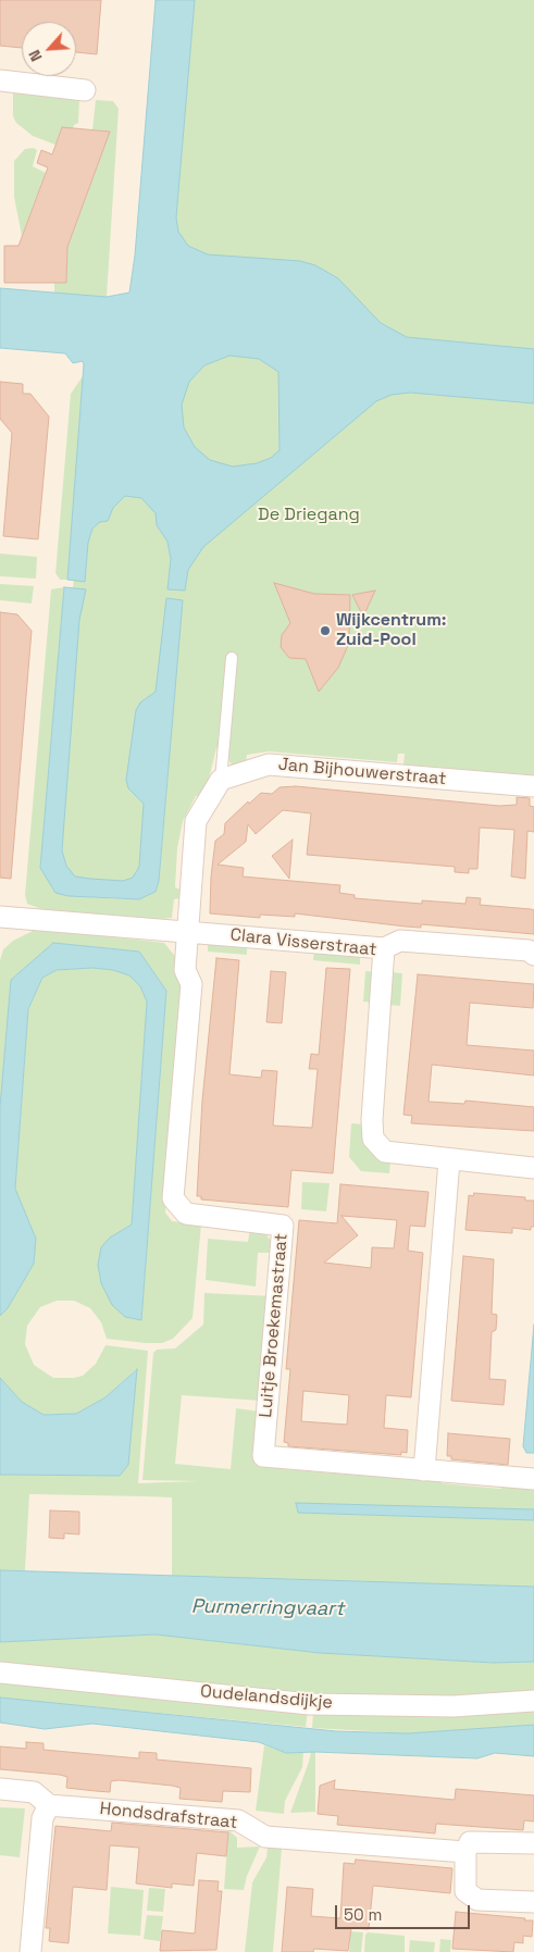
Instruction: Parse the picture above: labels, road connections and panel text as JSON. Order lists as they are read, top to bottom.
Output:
{
  "streets": {
    "street": [
      "Jan Bijhouwerstraat",
      "Clara Visserstraat",
      "Luitje Broekemastraat",
      "Oudelandsdijkje",
      "Hondsdrafstraat"
    ]
  },
  "crossings": [
    ["Clara Visserstraat", "Luitje Broekemastraat"]
  ],
  "water": ["Purmerringvaart"],
  "parks": ["De Driegang"],
  "places": ["Wijkcentrum: Zuid-Pool"],
  "scale_bar": "50 m",
  "north": "bottom left"
}
